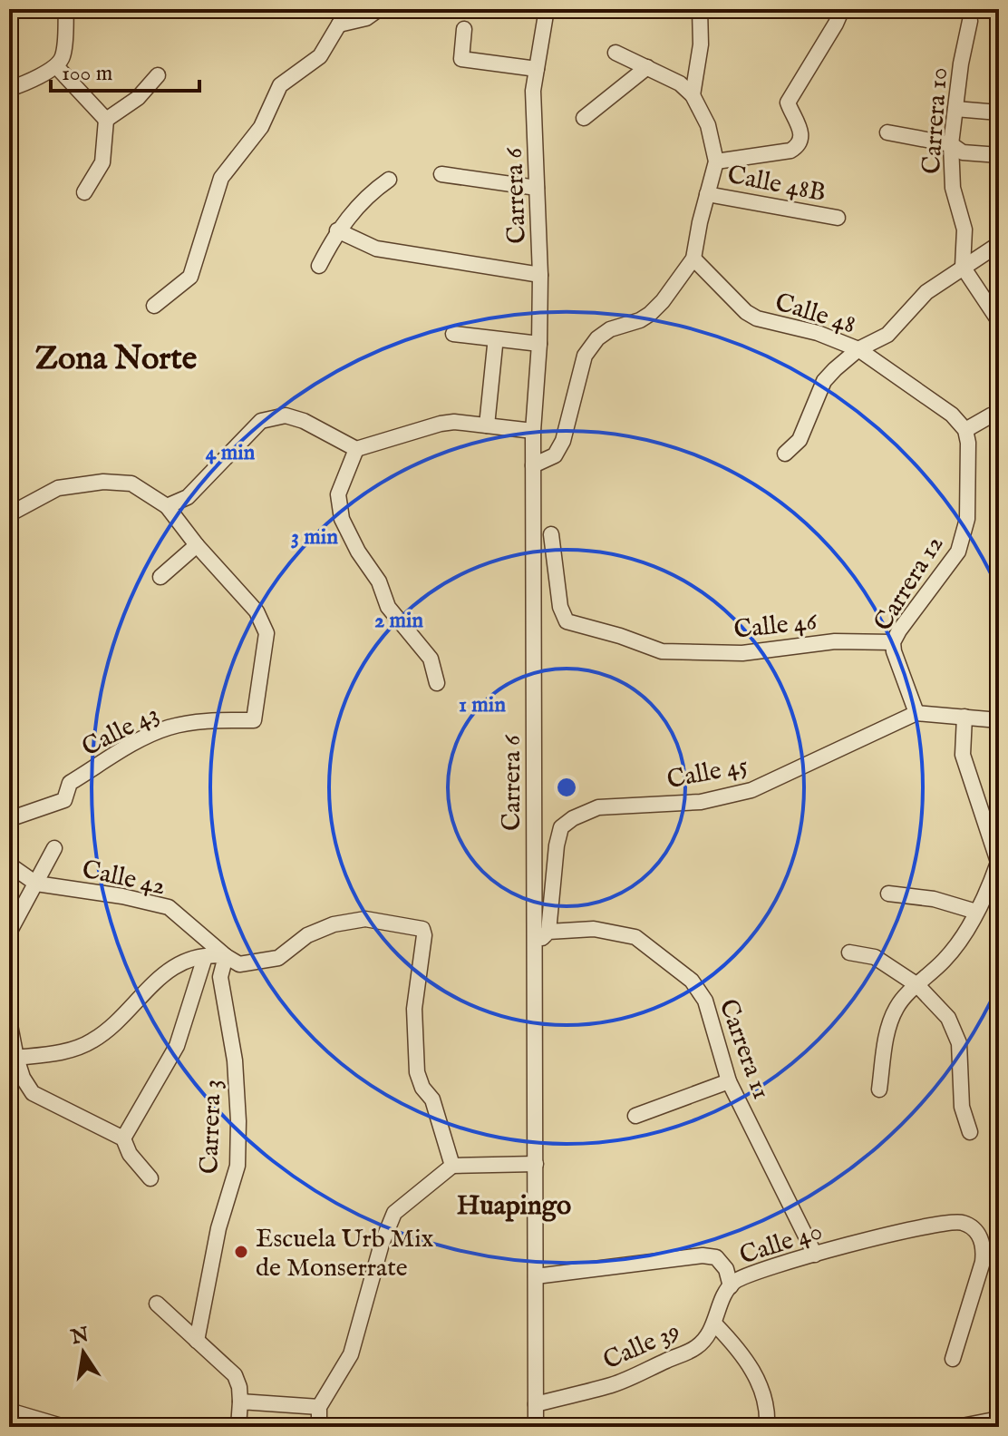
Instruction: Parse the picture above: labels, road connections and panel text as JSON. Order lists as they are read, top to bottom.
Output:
{
  "streets": {
    "street": [
      "Carrera 10",
      "Calle 48B",
      "Carrera 6",
      "Calle 48",
      "Carrera 12",
      "Calle 46",
      "Calle 43",
      "Calle 45",
      "Calle 42",
      "Carrera 11",
      "Carrera 3",
      "Calle 40",
      "Calle 39"
    ]
  },
  "crossings": [
    ["Carrera 6", "Calle 40"],
    ["Carrera 6", "Calle 39"],
    ["Calle 48", "Carrera 12"],
    ["Carrera 12", "Calle 46"],
    ["Carrera 12", "Calle 45"],
    ["Calle 45", "Carrera 11"],
    ["Calle 42", "Carrera 3"],
    ["Carrera 11", "Calle 40"],
    ["Calle 40", "Calle 39"]
  ],
  "districts": ["Zona Norte", "Huapingo"],
  "places": ["Escuela Urb Mix de Monserrate"],
  "scale_bar": "100 m",
  "north": "top",
  "rings": [
    "4 min",
    "3 min",
    "2 min",
    "1 min"
  ]
}
